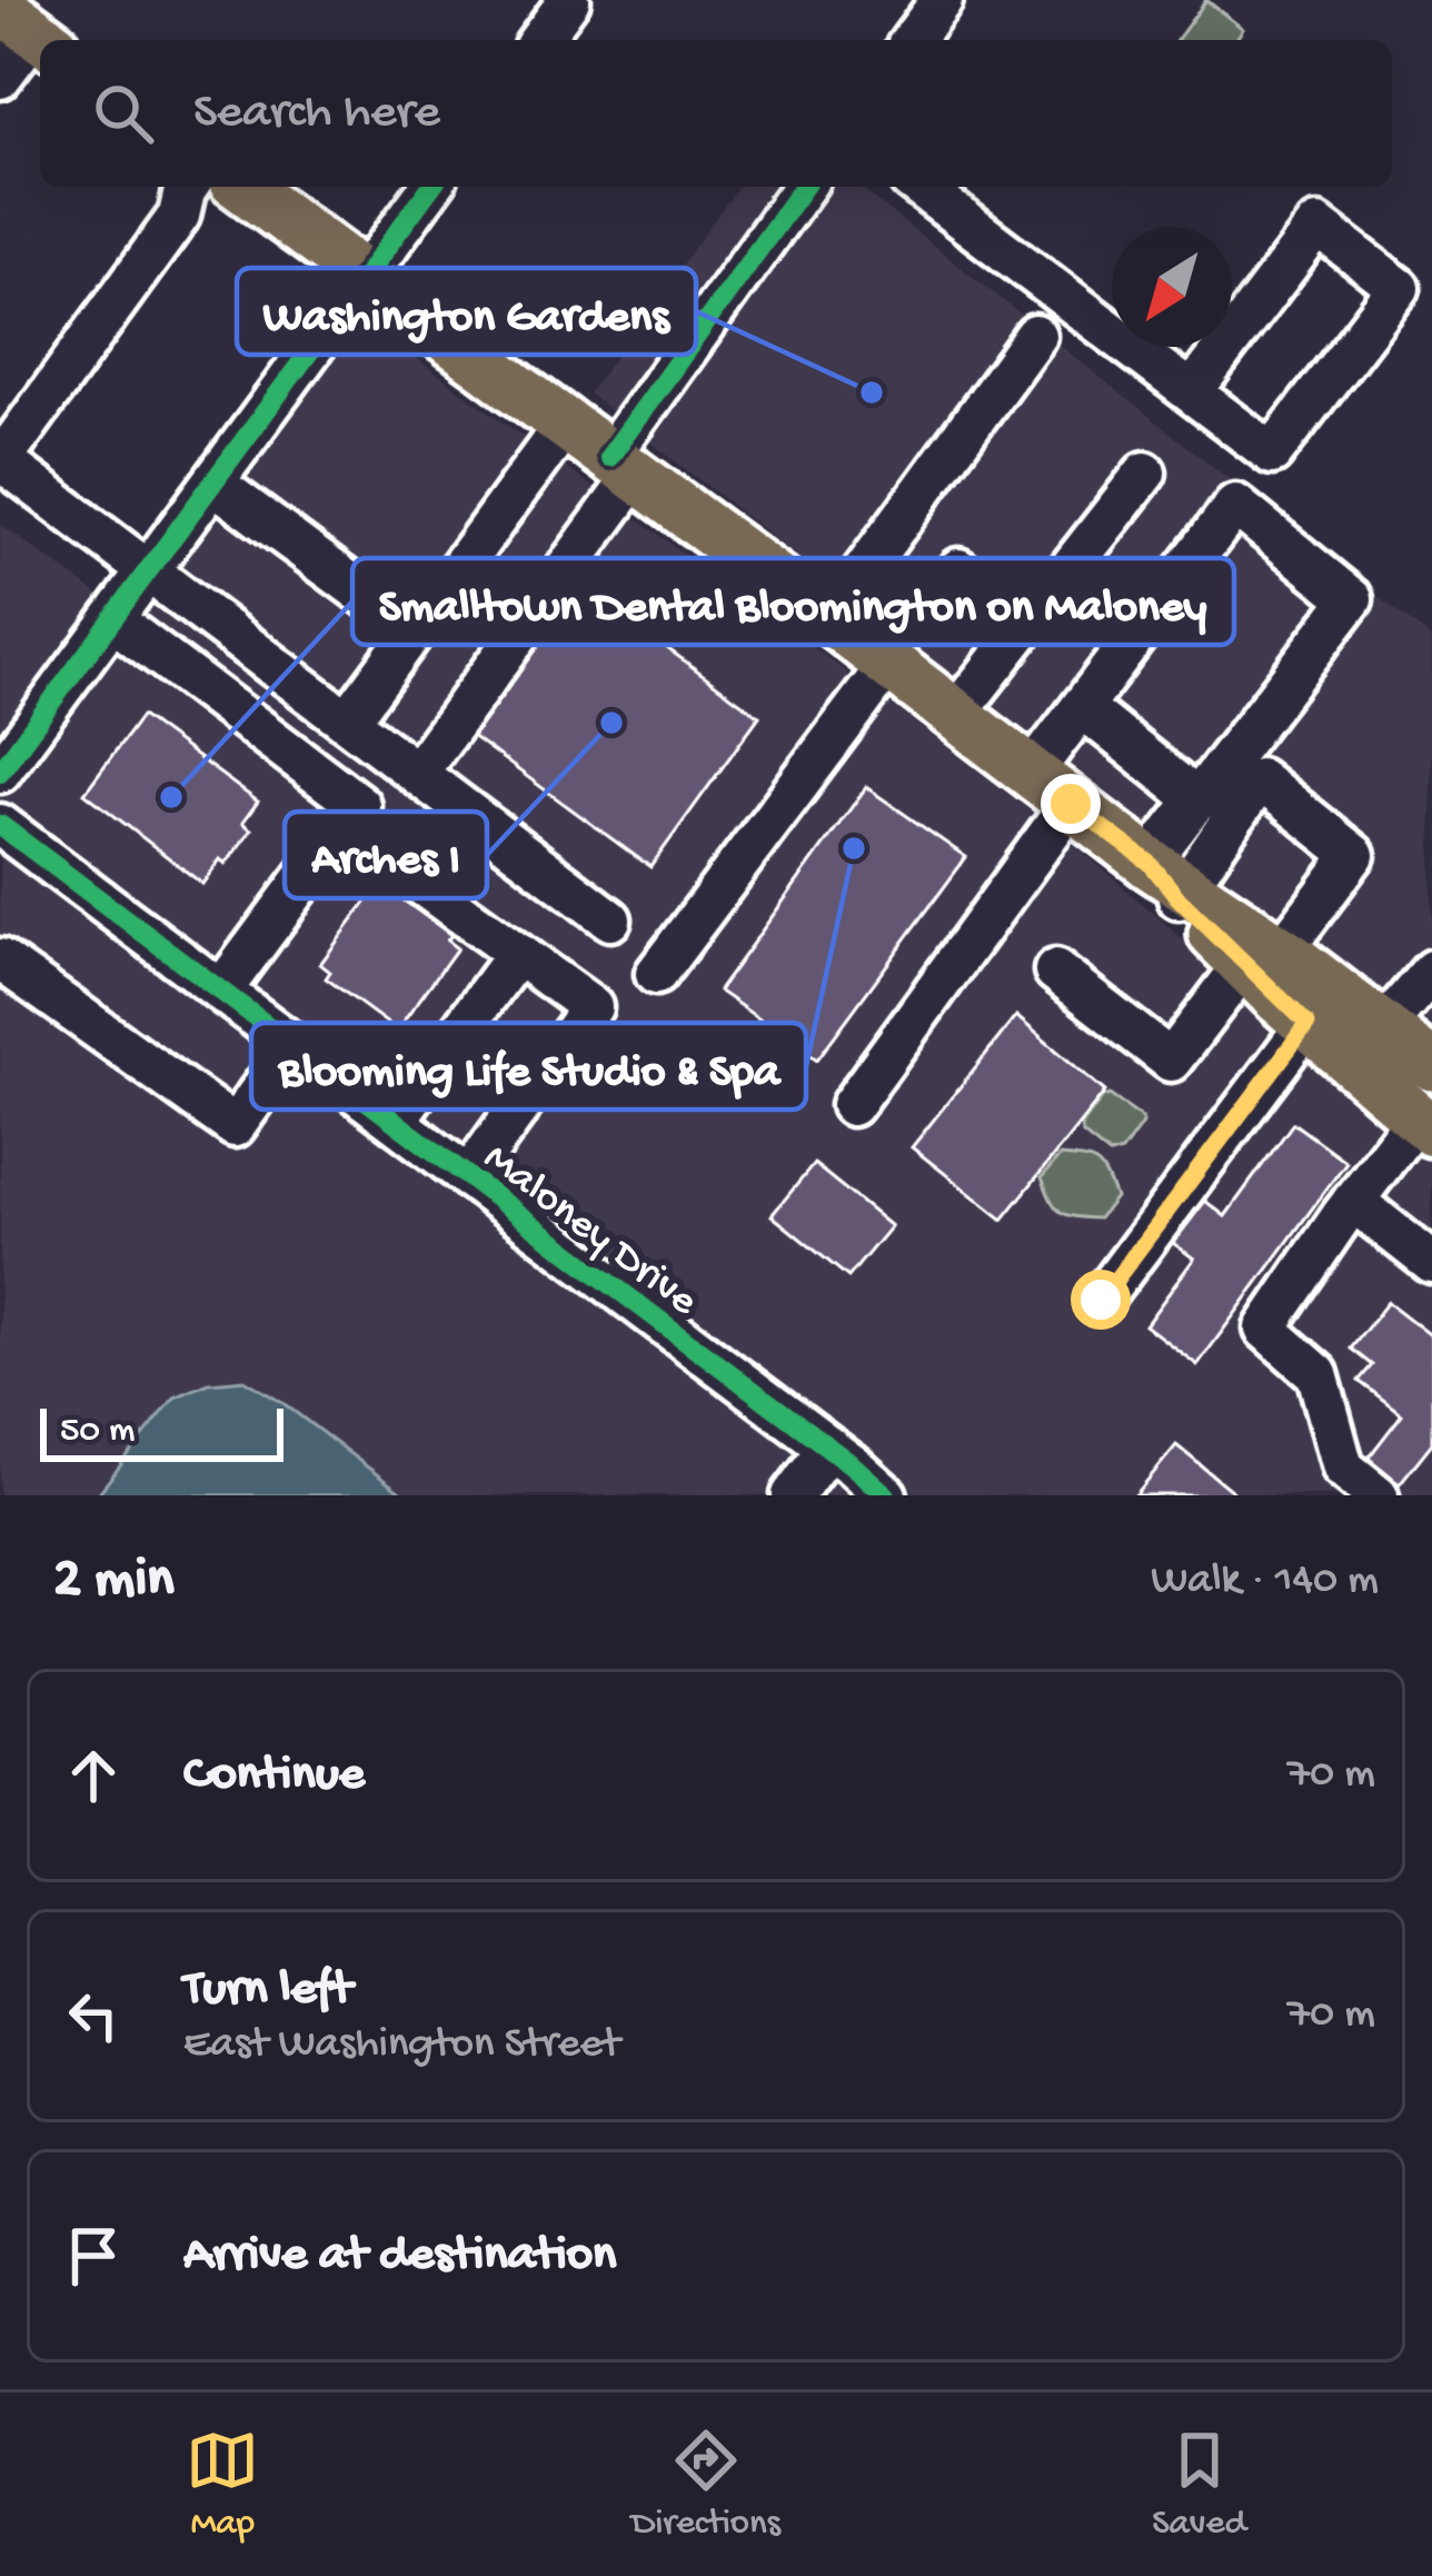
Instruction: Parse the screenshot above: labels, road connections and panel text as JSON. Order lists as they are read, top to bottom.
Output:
{
  "streets": {
    "street": ["Maloney Drive"]
  },
  "places": [
    "Washington Gardens",
    "Arches I",
    "Smalltown Dental Bloomington on Maloney",
    "Blooming Life Studio & Spa"
  ],
  "scale_bar": "50 m",
  "north": "bottom left",
  "page": {
    "search": "Search here",
    "scale": "50 m",
    "heading": ["2 min", "Walk · 140 m"],
    "list": [
      ["Continue", "70 m"],
      ["Turn left", "East Washington Street", "70 m"],
      "Arrive at destination"
    ],
    "nav": ["Map", "Directions", "Saved"]
  }
}
